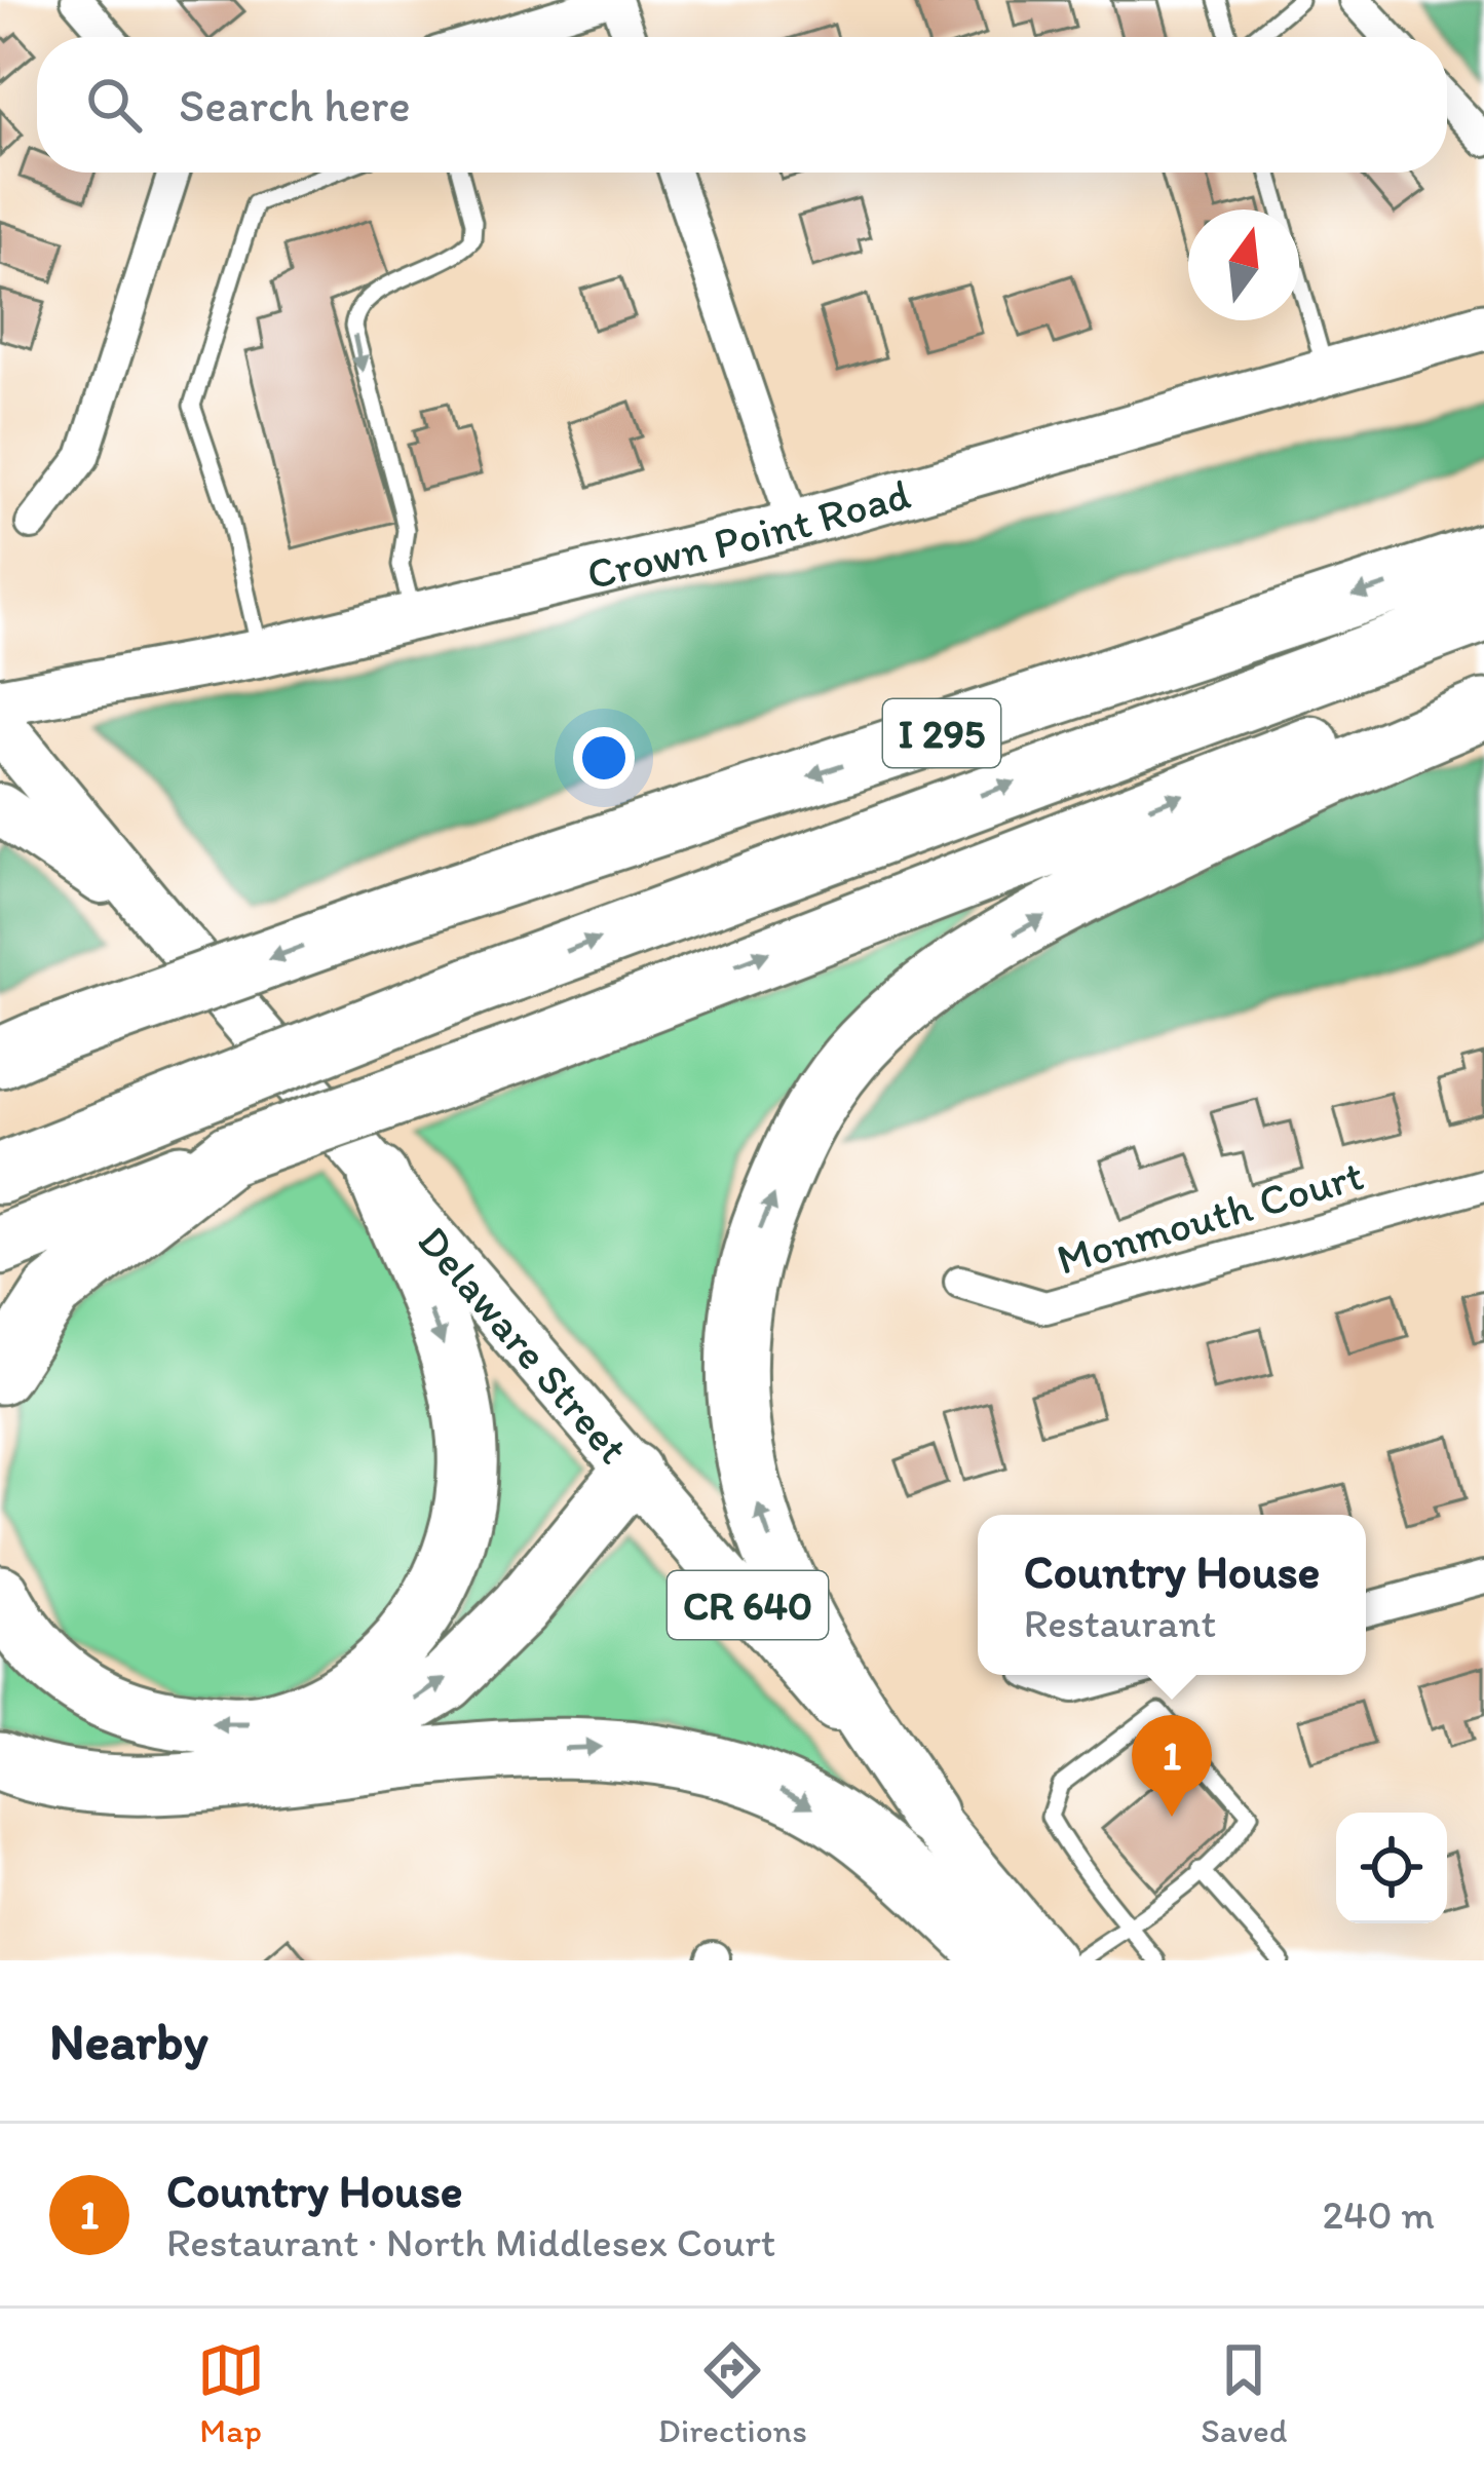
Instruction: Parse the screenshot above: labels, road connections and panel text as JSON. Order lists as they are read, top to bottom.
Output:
{
  "streets": {
    "highway": ["I 295"],
    "main road": ["Crown Point Road", "Delaware Street", "CR 640"],
    "street": ["Monmouth Court"]
  },
  "north": "top",
  "page": {
    "search": "Search here",
    "popup": ["Country House", "Restaurant"],
    "pins": "1",
    "heading": "Nearby",
    "list": [
      {
        "mark": "1",
        "name": "Country House",
        "note": "Restaurant · North Middlesex Court",
        "value": "240 m"
      }
    ],
    "nav": ["Map", "Directions", "Saved"]
  }
}
